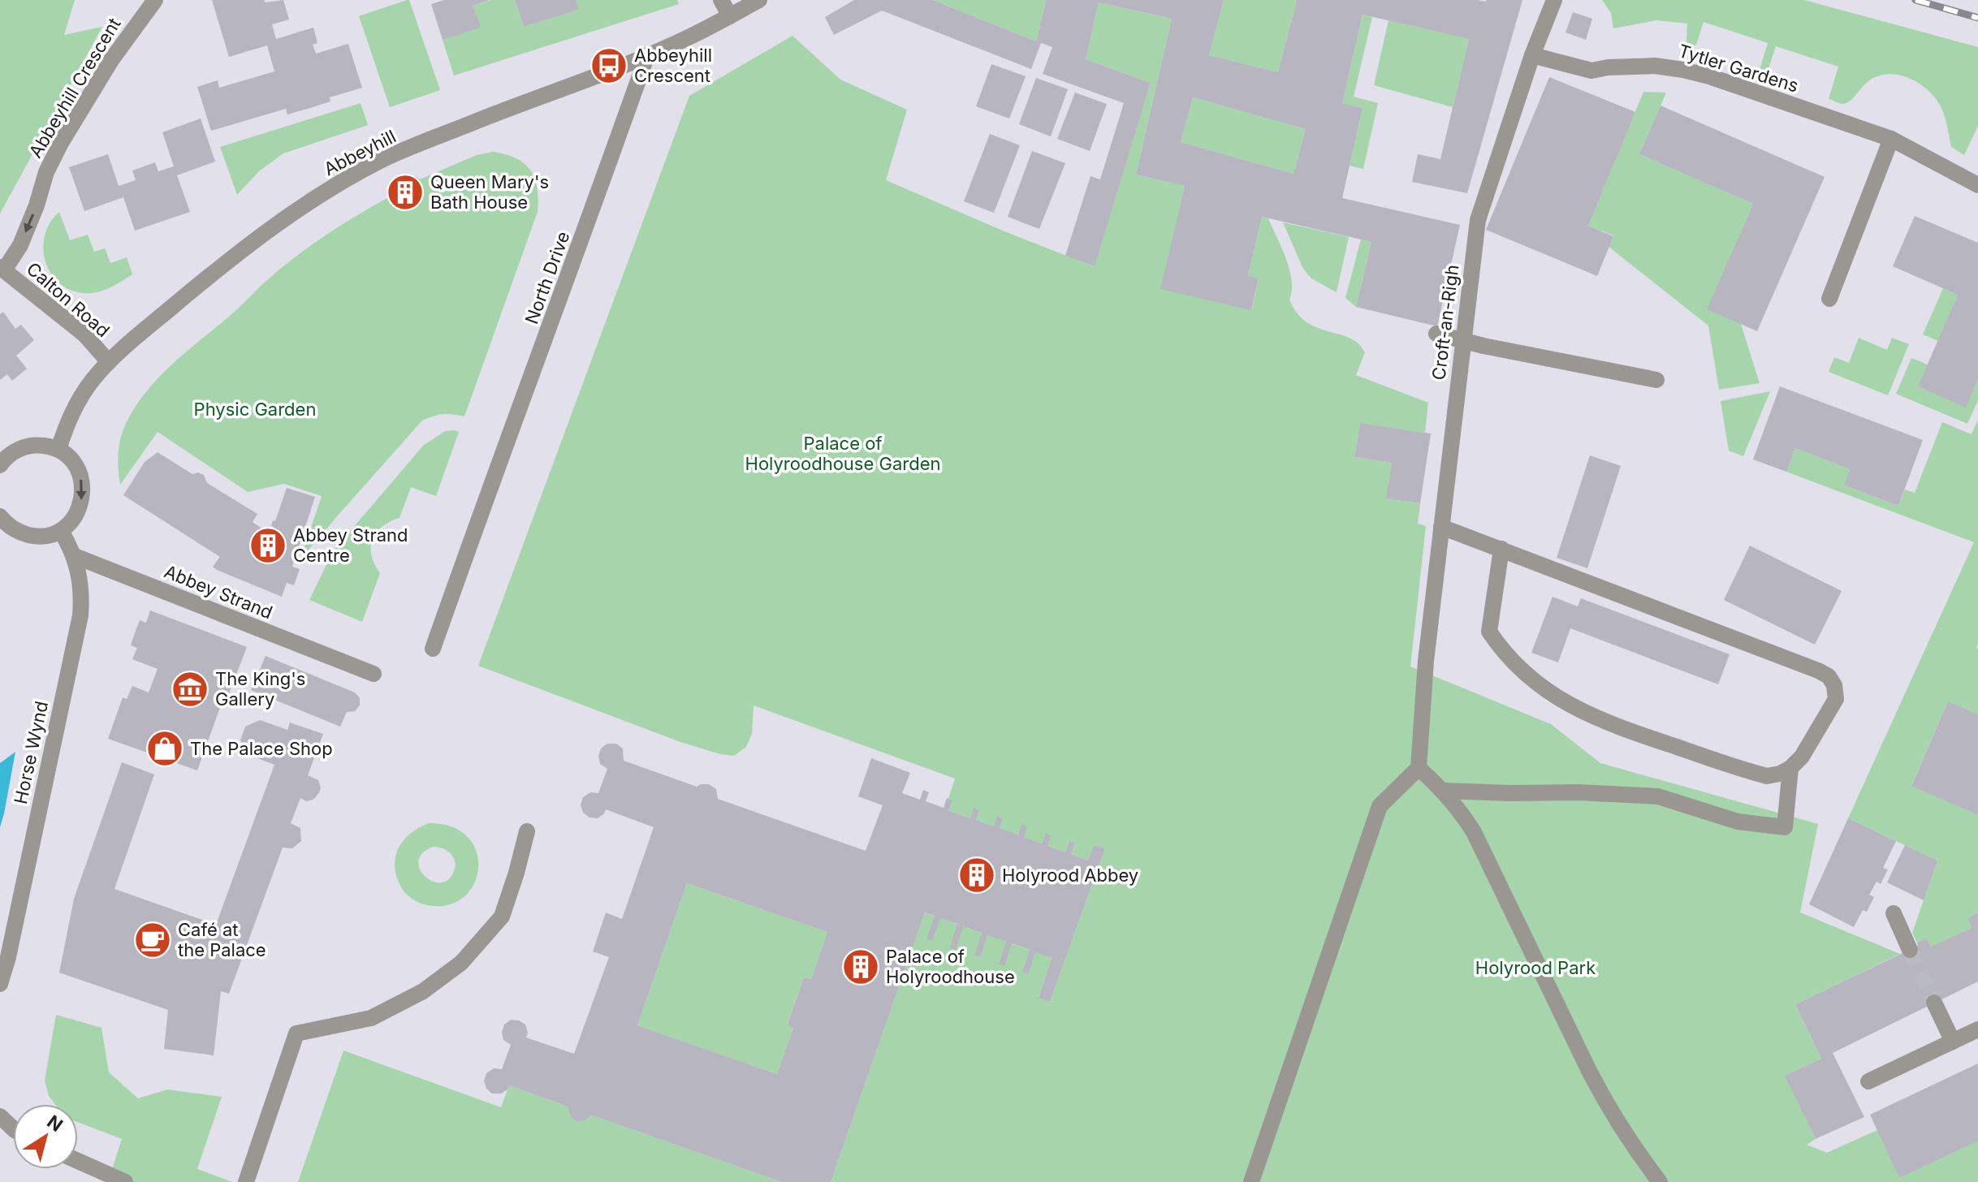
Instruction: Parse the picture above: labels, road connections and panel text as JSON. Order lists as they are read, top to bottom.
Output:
{
  "streets": {
    "street": [
      "Tytler Gardens",
      "Abbeyhill Crescent",
      "Abbeyhill",
      "North Drive",
      "Calton Road",
      "Croft-an-Righ",
      "Abbey Strand",
      "Horse Wynd"
    ]
  },
  "crossings": [
    ["Tytler Gardens", "Croft-an-Righ"],
    ["Abbeyhill Crescent", "Calton Road"],
    ["Abbeyhill", "North Drive"],
    ["Abbeyhill", "Calton Road"],
    ["Abbey Strand", "Horse Wynd"]
  ],
  "one_way": ["Abbeyhill Crescent"],
  "parks": ["Physic Garden", "Palace of Holyroodhouse Garden", "Holyrood Park"],
  "places": {
    "bus stop": ["Abbeyhill Crescent"],
    "building": [
      "Queen Mary's Bath House",
      "Abbey Strand Centre",
      "Holyrood Abbey",
      "Palace of Holyroodhouse"
    ],
    "museum": ["The King's Gallery"],
    "shop": ["The Palace Shop"],
    "cafe": ["Café at the Palace"]
  },
  "north": "top right"
}
